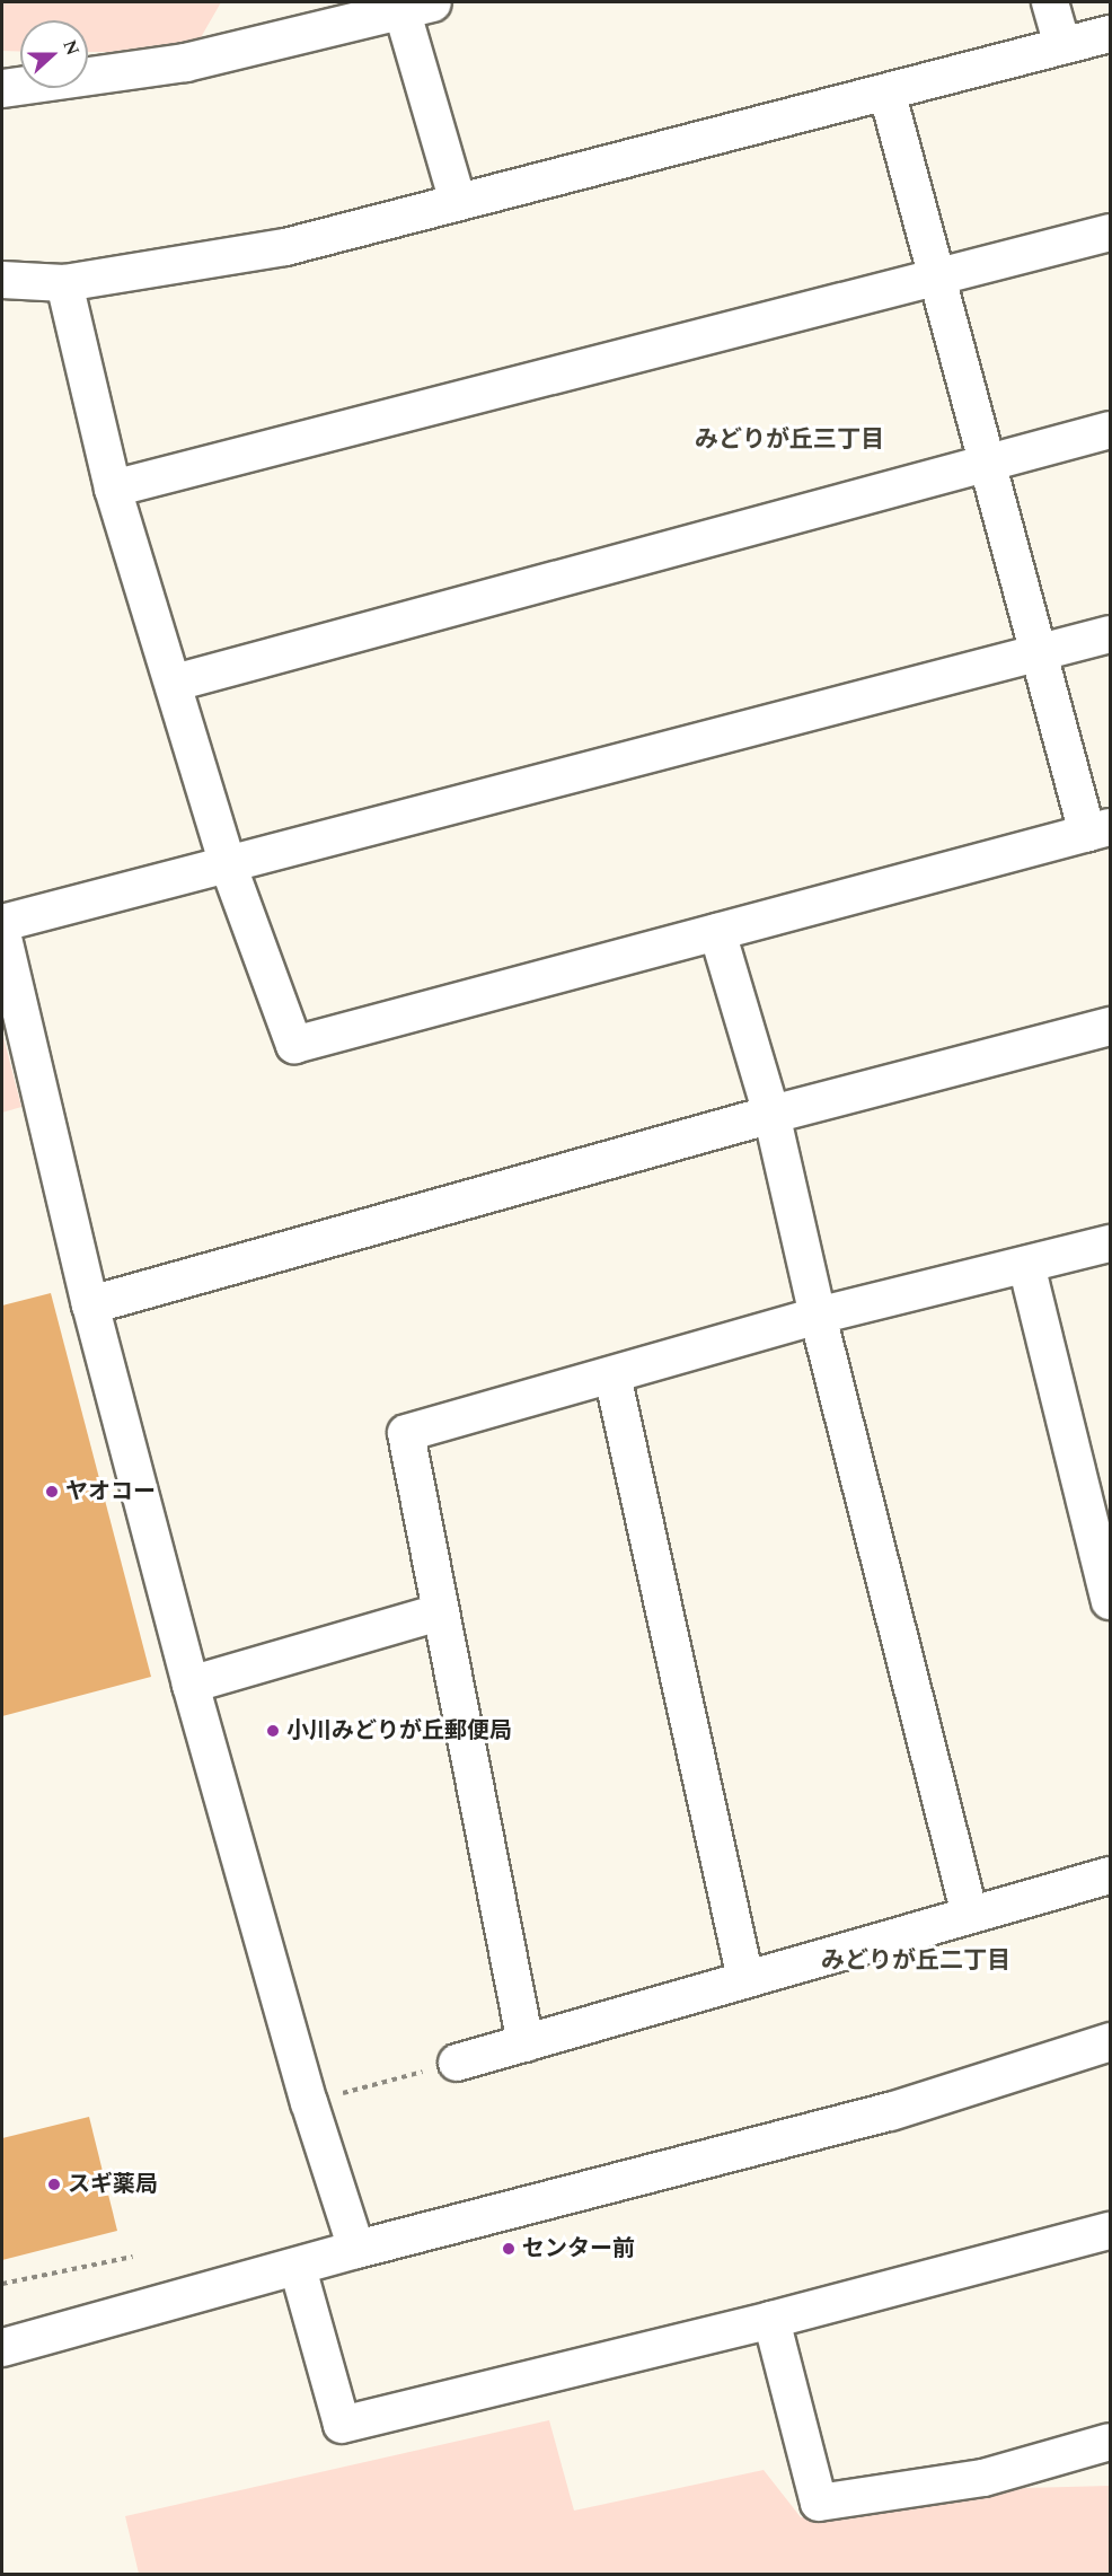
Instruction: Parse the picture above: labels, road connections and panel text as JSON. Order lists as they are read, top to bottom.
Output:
{
  "districts": ["みどりが丘三丁目", "みどりが丘二丁目"],
  "places": [
    "ヤオコー",
    "小川みどりが丘郵便局",
    "スギ薬局",
    "センター前"
  ],
  "north": "right"
}
